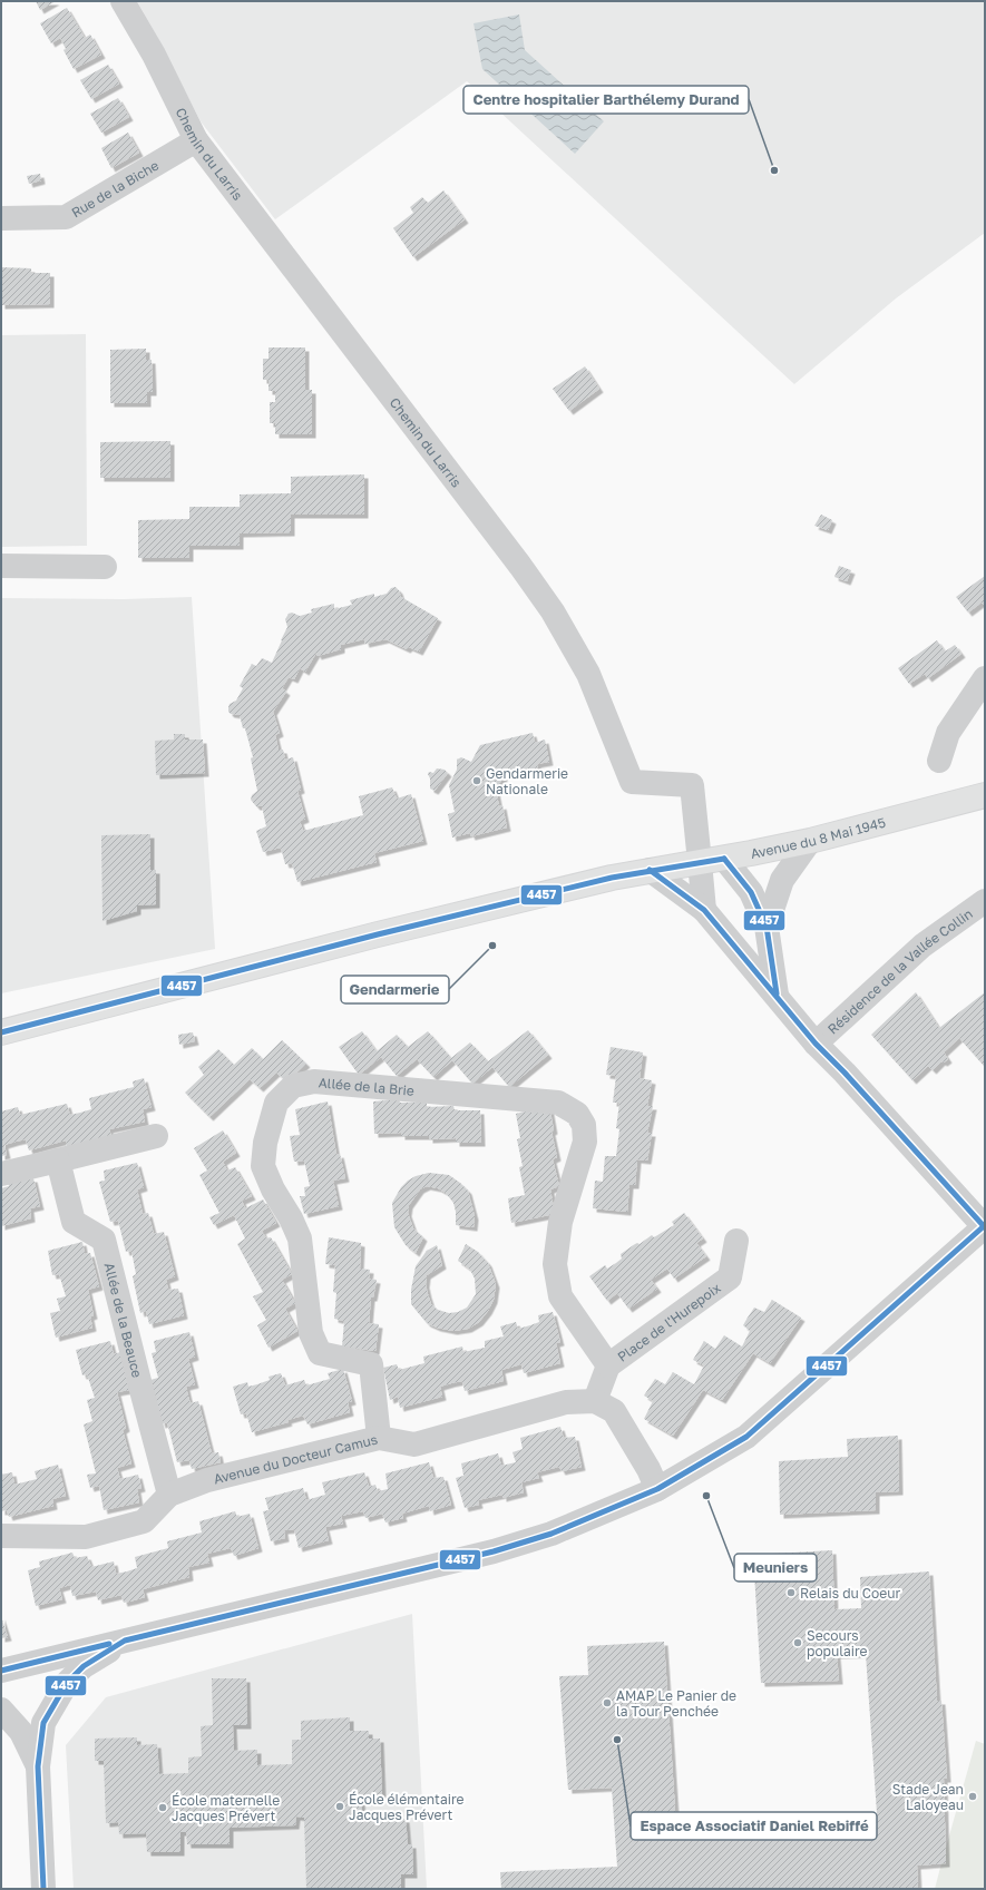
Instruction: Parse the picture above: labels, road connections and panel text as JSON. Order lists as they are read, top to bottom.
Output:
{
  "streets": {
    "main road": ["Avenue du 8 Mai 1945"],
    "street": [
      "Chemin du Larris",
      "Rue de la Biche",
      "Résidence de la Vallée Collin",
      "Allée de la Brie",
      "Allée de la Beauce",
      "Place de l'Hurepoix",
      "Avenue du Docteur Camus"
    ]
  },
  "crossings": [
    ["Chemin du Larris", "Rue de la Biche"],
    ["Chemin du Larris", "Avenue du 8 Mai 1945"],
    ["Allée de la Brie", "Place de l'Hurepoix"],
    ["Allée de la Brie", "Avenue du Docteur Camus"],
    ["Allée de la Beauce", "Avenue du Docteur Camus"],
    ["Place de l'Hurepoix", "Avenue du Docteur Camus"]
  ],
  "places": [
    "Centre hospitalier Barthélemy Durand",
    "Gendarmerie Nationale",
    "Gendarmerie",
    "Meuniers",
    "Relais du Coeur",
    "Secours populaire",
    "AMAP Le Panier de la Tour Penchée",
    "Espace Associatif Daniel Rebiffé",
    "Stade Jean Laloyeau",
    "École élémentaire Jacques Prévert",
    "École maternelle Jacques Prévert"
  ],
  "lines": ["transit line 4457"]
}
